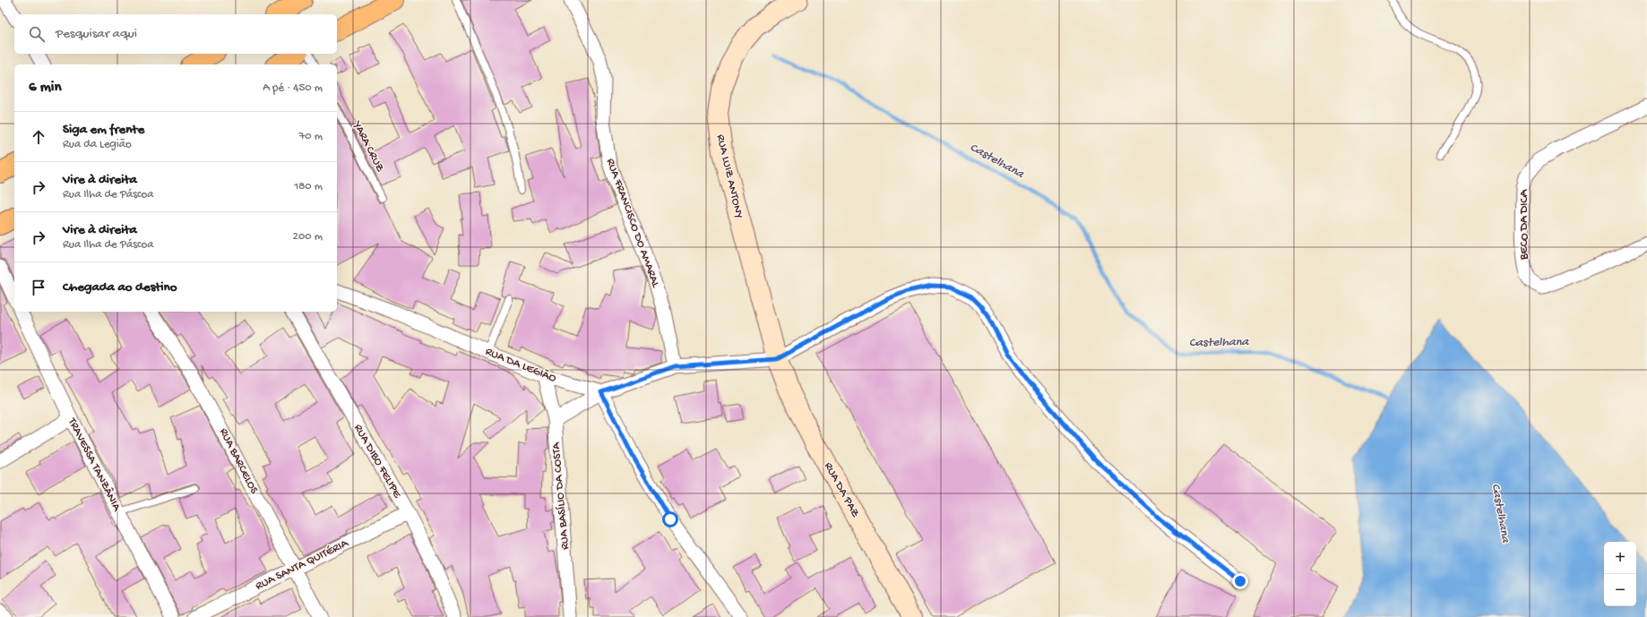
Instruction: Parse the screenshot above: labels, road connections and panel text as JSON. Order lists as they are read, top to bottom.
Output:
{
  "streets": {
    "street": [
      "RUA LUIZ ANTONY",
      "RUA FRANCISCO DO AMARAL",
      "BECO DA DICA",
      "RUA DA LEGIÃO",
      "RUA BARCELOS",
      "RUA DIBO FELIPE",
      "TRAVESSA TANZÂNIA",
      "RUA DA PAZ",
      "RUA BASÍLIO DA COSTA",
      "RUA SANTA QUITÉRIA"
    ],
    "lane": ["YARA CRUZ"]
  },
  "crossings": [
    ["RUA LUIZ ANTONY", "RUA DA PAZ"],
    ["RUA DA LEGIÃO", "RUA BASÍLIO DA COSTA"],
    ["RUA BARCELOS", "RUA SANTA QUITÉRIA"],
    ["RUA DIBO FELIPE", "RUA SANTA QUITÉRIA"]
  ],
  "water": ["Castelhana"],
  "page": {
    "search": "Pesquisar aqui",
    "heading": ["6 min", "A pé · 450 m"],
    "list": [
      ["Siga em frente", "Rua da Legião", "70 m"],
      ["Vire à direita", "Rua Ilha de Páscoa", "180 m"],
      ["Vire à direita", "Rua Ilha de Páscoa", "200 m"],
      "Chegada ao destino"
    ],
    "map_buttons": ["+", "−"]
  }
}
